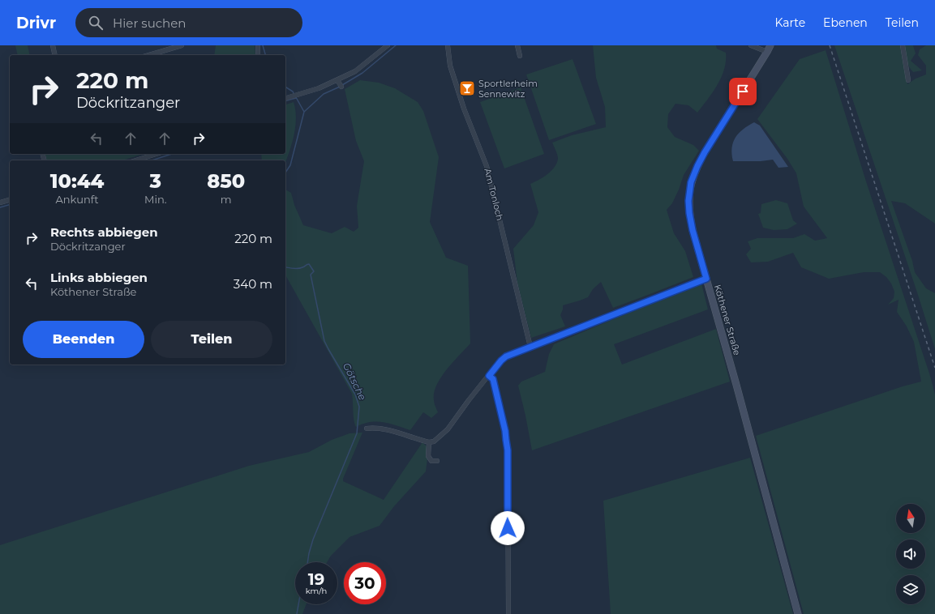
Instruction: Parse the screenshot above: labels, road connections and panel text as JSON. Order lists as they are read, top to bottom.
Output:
{
  "streets": {
    "main road": ["Köthener Straße"],
    "street": ["Am Tonloch"]
  },
  "water": ["Götsche"],
  "places": {
    "bar": ["Sportlerheim Sennewitz"]
  },
  "north": "top",
  "page": {
    "header": "Drivr",
    "search": "Hier suchen",
    "nav": ["Karte", "Ebenen", "Teilen"],
    "turn": ["220 m", "Döckritzanger"],
    "eta": [
      "10:44",
      "Ankunft",
      "3",
      "Min.",
      "850",
      "m"
    ],
    "list": [
      {
        "name": "Rechts abbiegen",
        "note": "Döckritzanger",
        "value": "220 m"
      },
      {
        "name": "Links abbiegen",
        "note": "Köthener Straße",
        "value": "340 m"
      }
    ],
    "buttons": ["Beenden", "Teilen"],
    "speed": "19 km/h",
    "limit": "30"
  }
}
